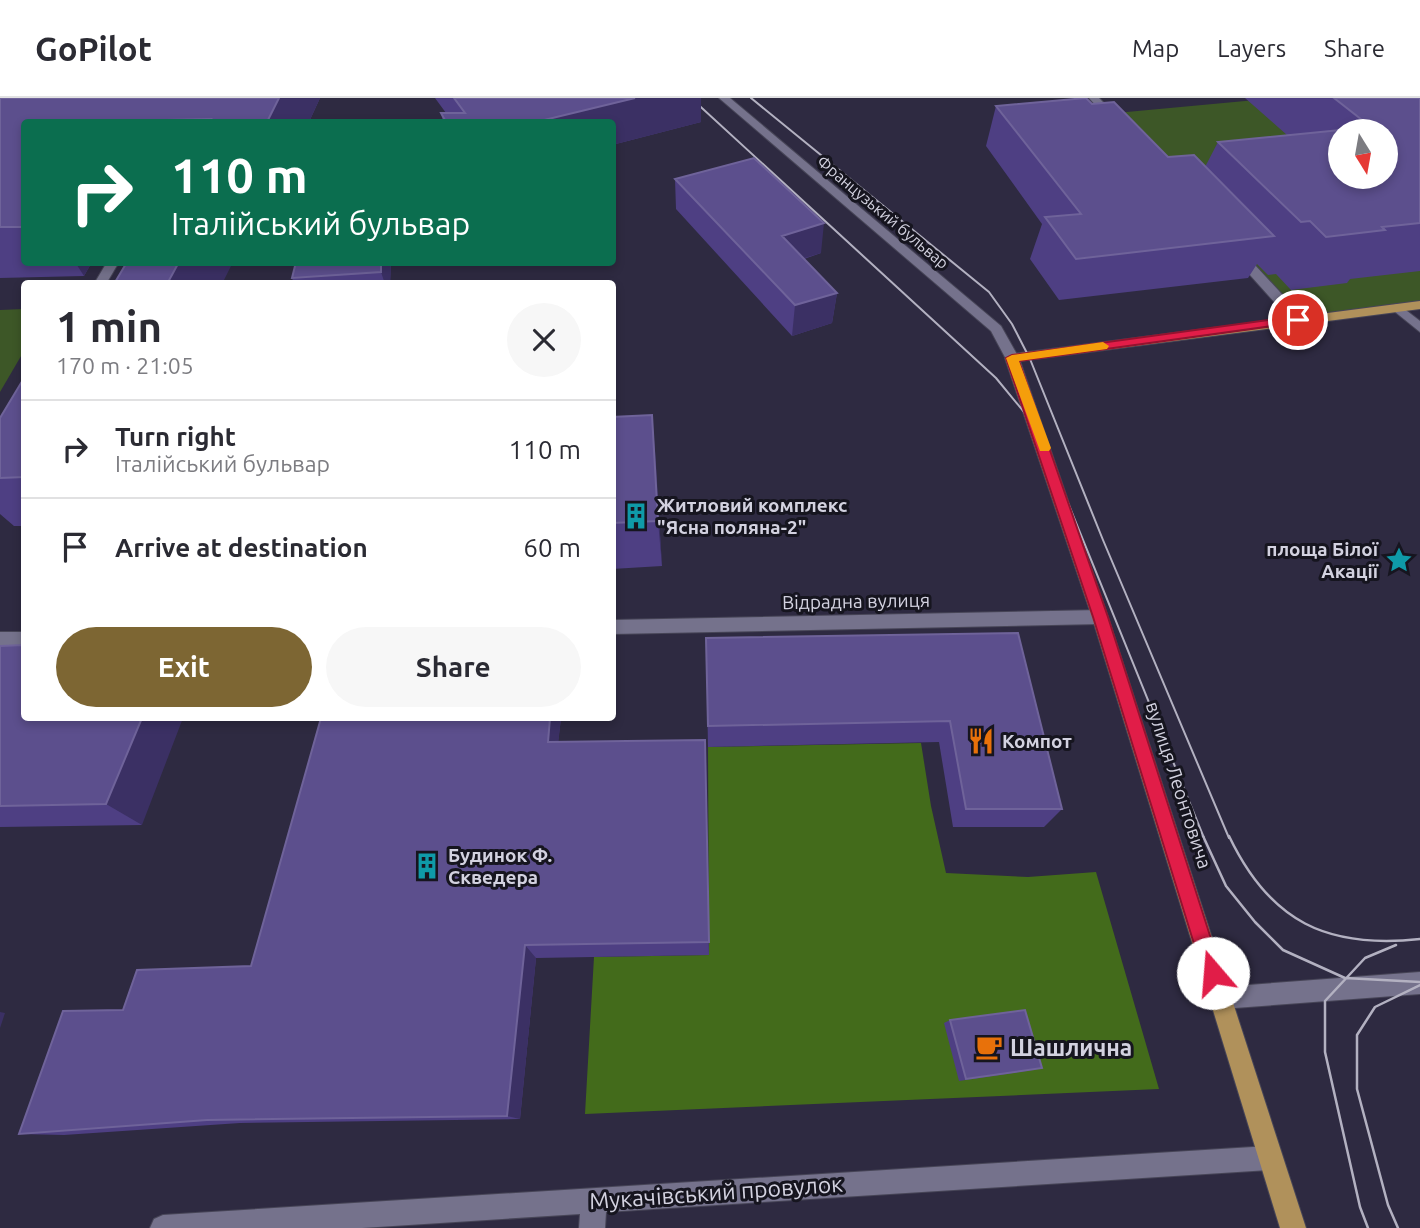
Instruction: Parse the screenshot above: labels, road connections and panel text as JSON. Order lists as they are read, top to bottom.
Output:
{
  "streets": {
    "main road": ["вулиця Леонтовича"],
    "street": ["Французький бульвар", "Відрадна вулиця", "Мукачівський провулок"]
  },
  "crossings": [
    ["Французький бульвар", "вулиця Леонтовича"],
    ["Відрадна вулиця", "вулиця Леонтовича"],
    ["вулиця Леонтовича", "Мукачівський провулок"]
  ],
  "places": {
    "building": ["Житловий комплекс \"Ясна поляна-2\"", "Будинок Ф. Скведера"],
    "place": ["площа Білої Акації"],
    "restaurant": ["Компот"],
    "cafe": ["Шашлична"]
  },
  "north": "bottom",
  "page": {
    "header": "GoPilot",
    "nav": ["Map", "Layers", "Share"],
    "turn": ["110 m", "Італійський бульвар"],
    "heading": ["1 min", "170 m · 21:05"],
    "list": [
      {
        "name": "Turn right",
        "note": "Італійський бульвар",
        "value": "110 m"
      },
      {
        "name": "Arrive at destination",
        "value": "60 m"
      }
    ],
    "buttons": ["Exit", "Share"]
  }
}
